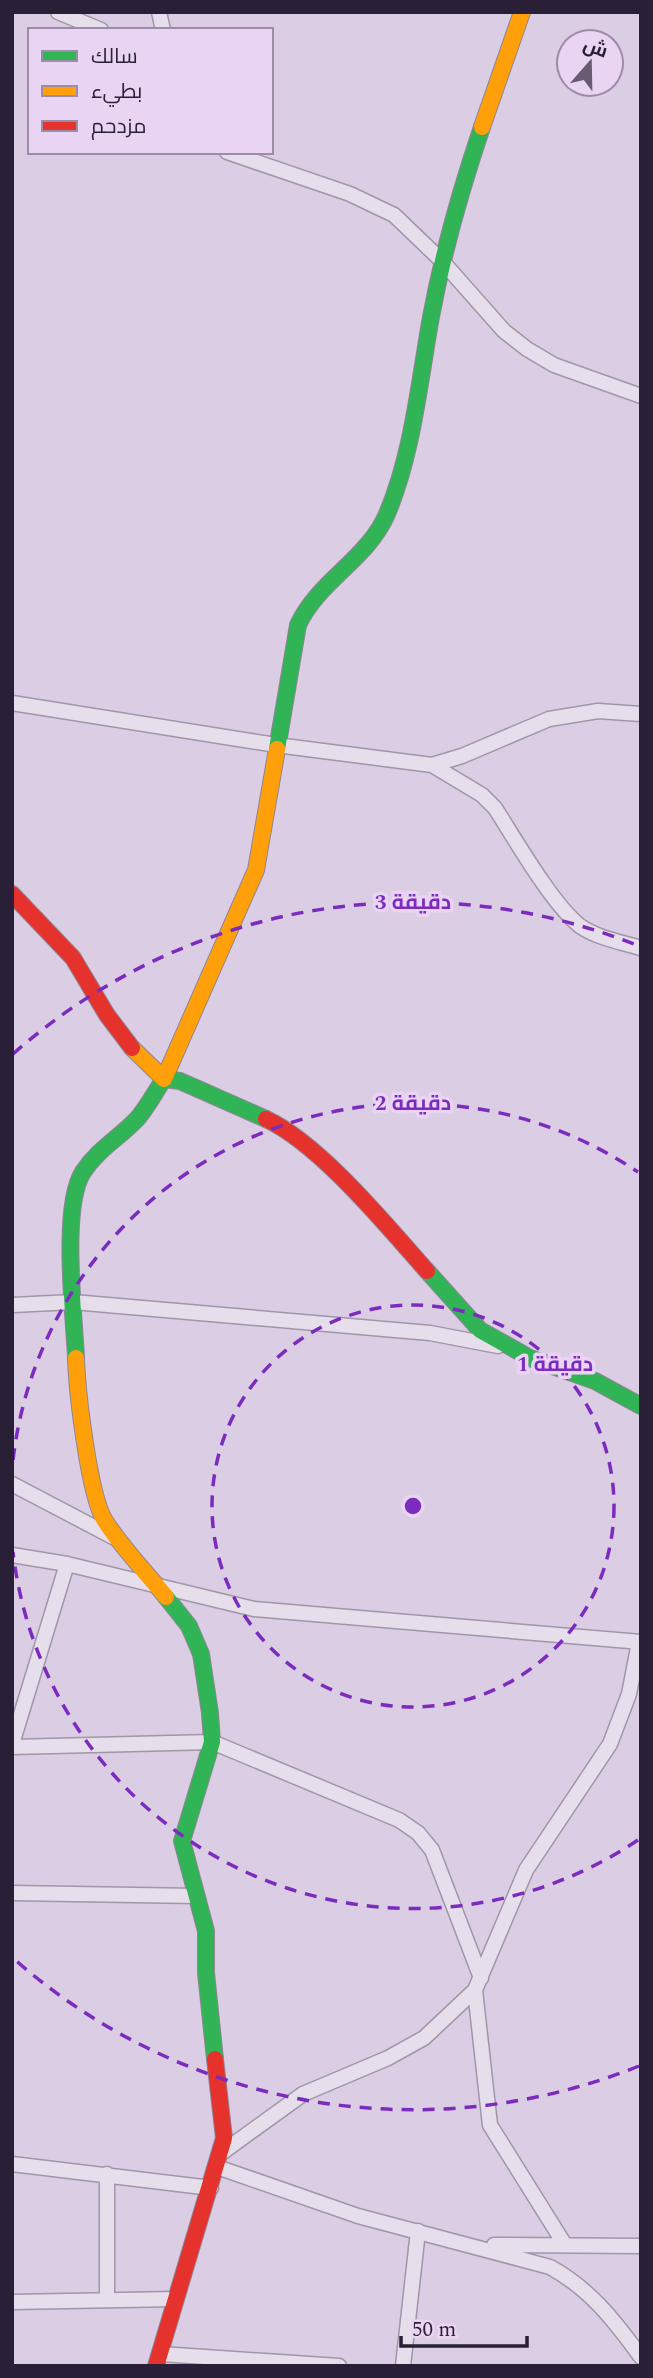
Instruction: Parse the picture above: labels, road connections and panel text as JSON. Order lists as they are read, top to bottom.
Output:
{
  "legend": ["سالك", "بطيء", "مزدحم"],
  "scale_bar": "50 m",
  "north": "top",
  "rings": ["3 دقيقة", "2 دقيقة", "1 دقيقة"]
}
